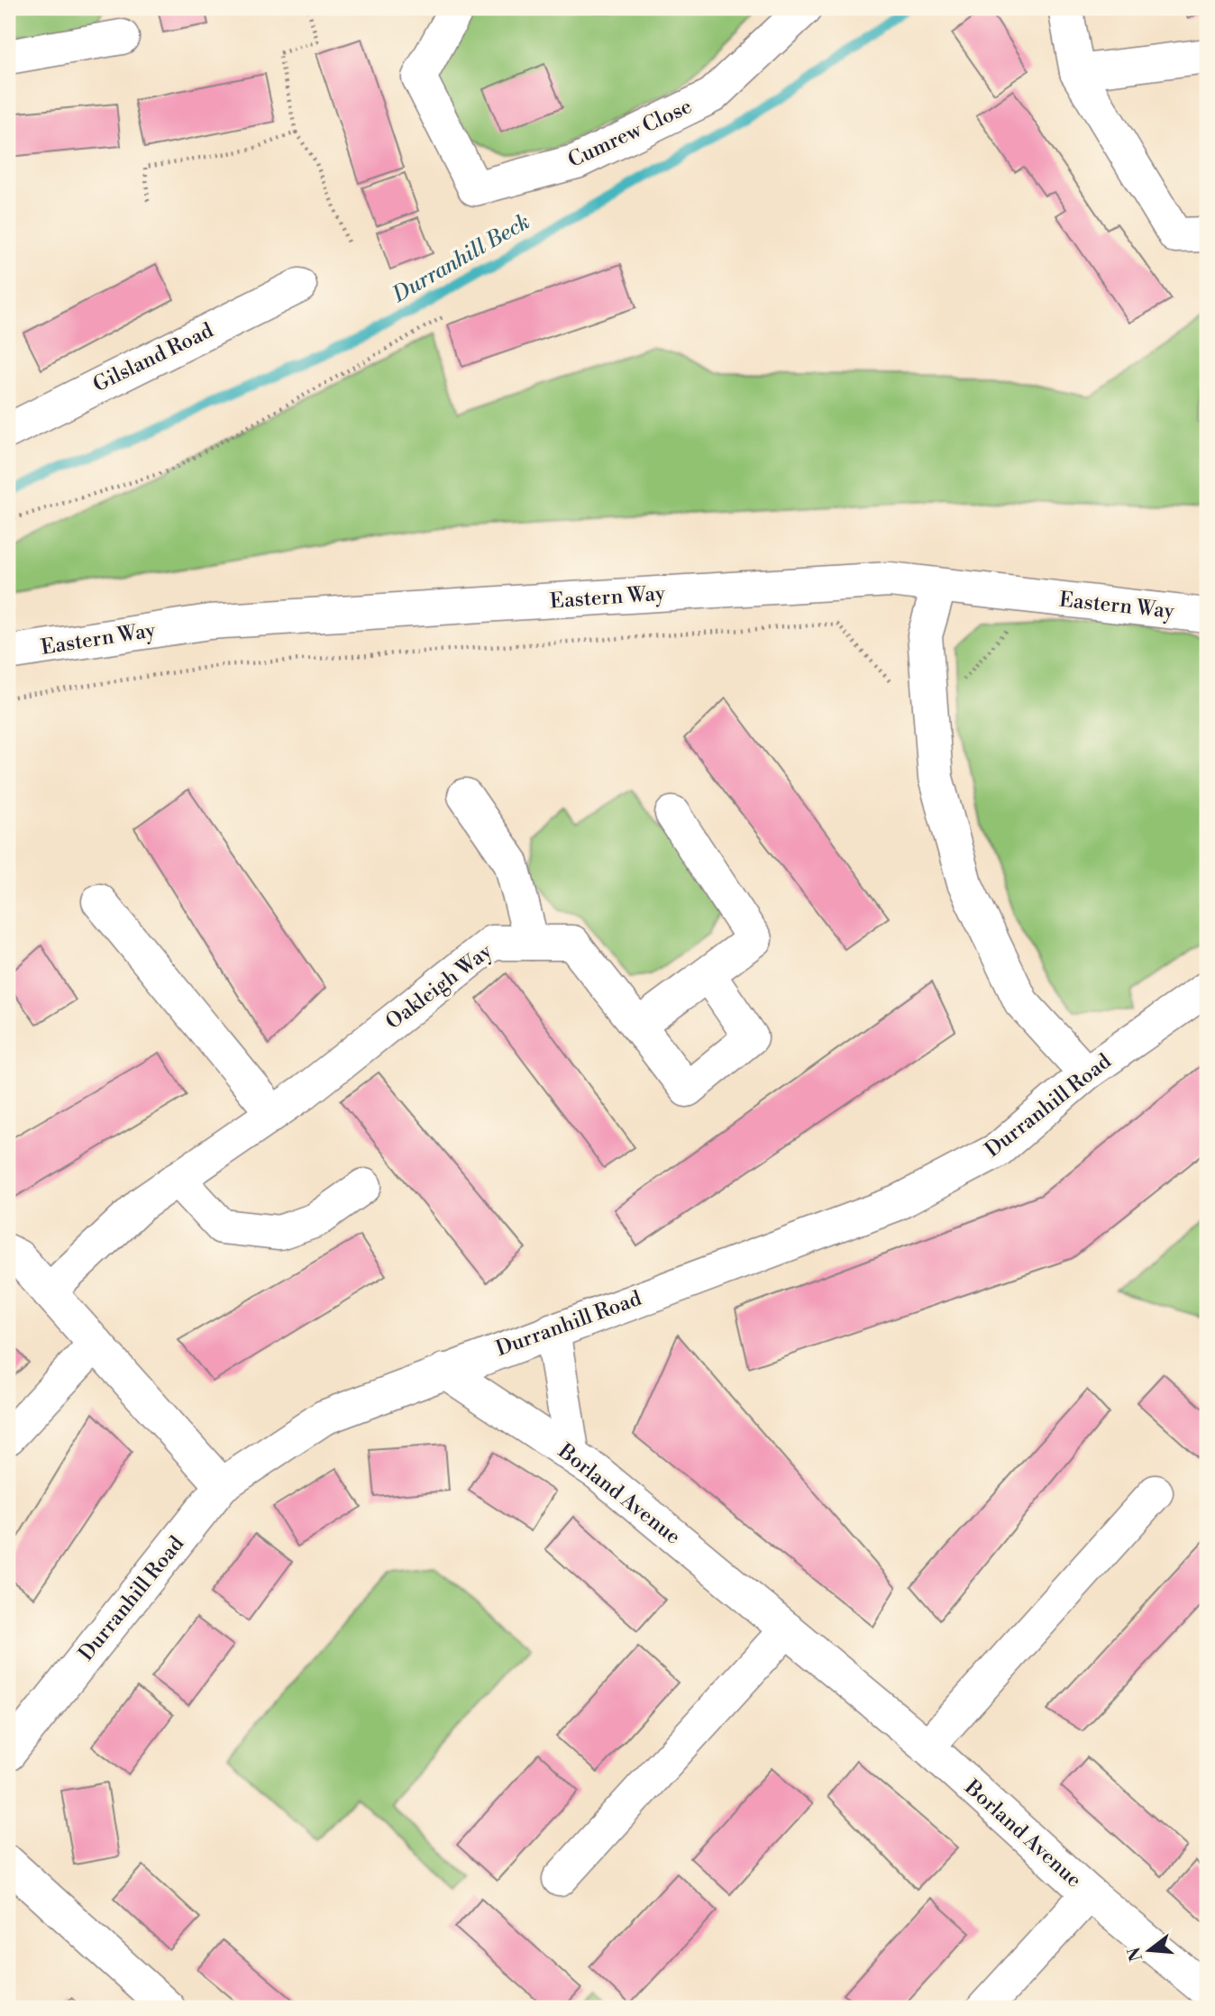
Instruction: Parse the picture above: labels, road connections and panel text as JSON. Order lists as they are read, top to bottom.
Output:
{
  "streets": {
    "street": [
      "Cumrew Close",
      "Gilsland Road",
      "Eastern Way",
      "Oakleigh Way",
      "Durranhill Road",
      "Borland Avenue"
    ]
  },
  "crossings": [
    ["Durranhill Road", "Borland Avenue"]
  ],
  "water": ["Durranhill Beck"],
  "north": "left"
}
